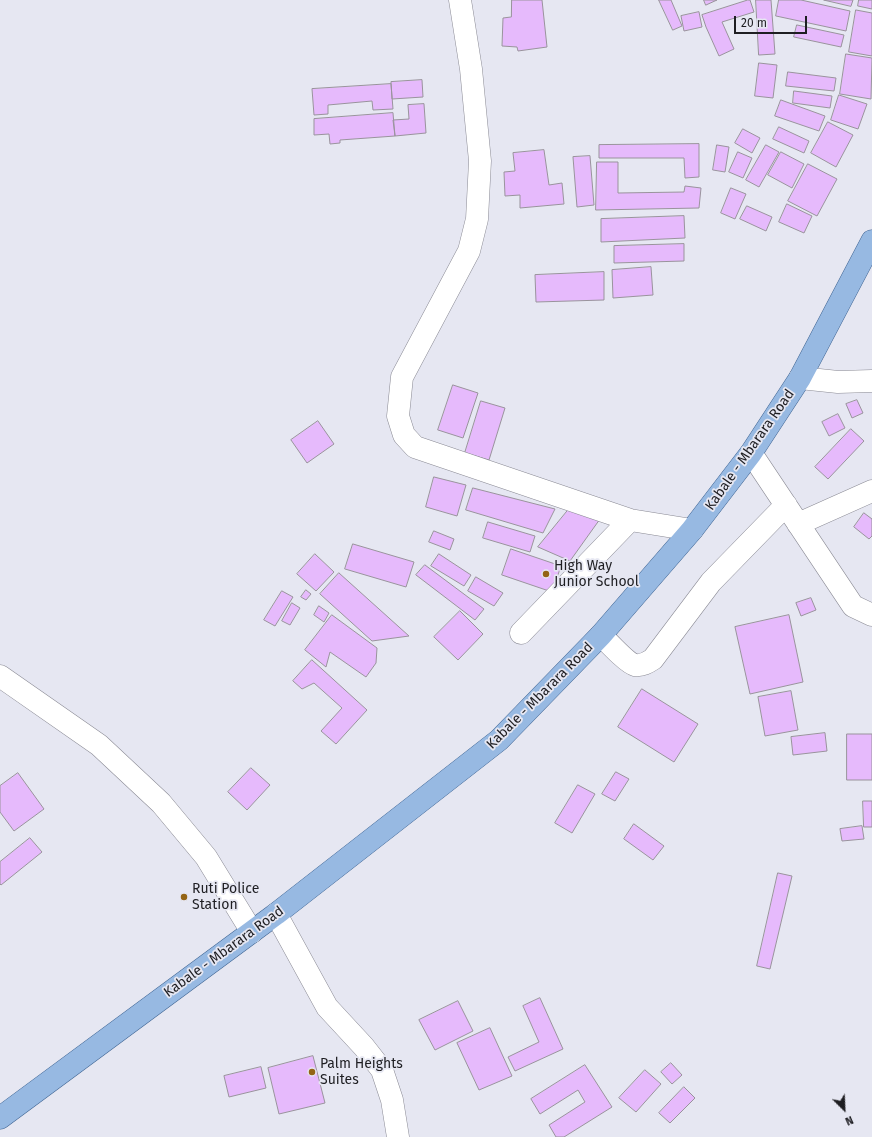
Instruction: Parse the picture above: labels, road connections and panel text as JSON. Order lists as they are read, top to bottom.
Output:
{
  "streets": {
    "main road": ["Kabale - Mbarara Road"]
  },
  "places": ["High Way Junior School", "Ruti Police Station", "Palm Heights Suites"],
  "scale_bar": "20 m",
  "north": "bottom right"
}
